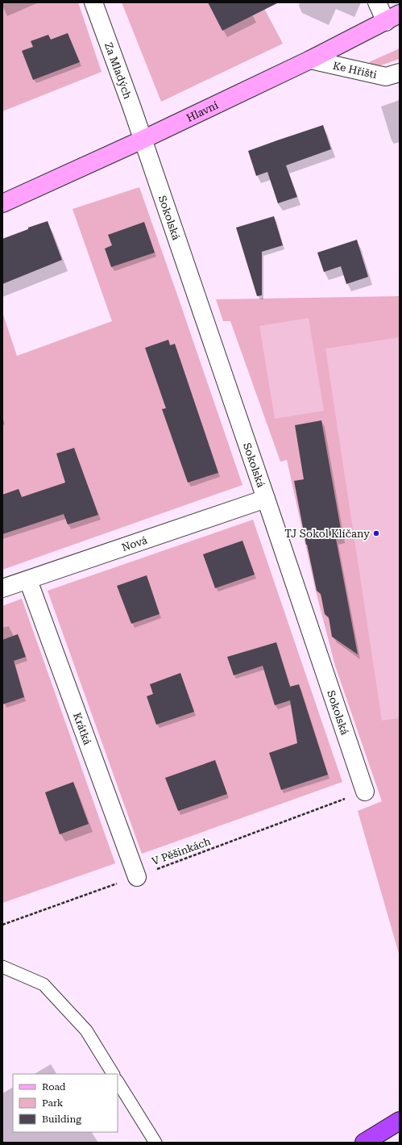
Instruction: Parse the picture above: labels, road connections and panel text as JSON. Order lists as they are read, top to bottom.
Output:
{
  "streets": {
    "main road": ["Hlavní"],
    "street": [
      "Ke Hřišti",
      "Za Mladých",
      "Sokolská",
      "Nová",
      "Krátká"
    ],
    "path": ["V Pěšinkách"]
  },
  "crossings": [
    ["Ke Hřišti", "Hlavní"],
    ["Za Mladých", "Hlavní"],
    ["Za Mladých", "Sokolská"],
    ["Hlavní", "Sokolská"],
    ["Sokolská", "Nová"],
    ["Sokolská", "V Pěšinkách"],
    ["Nová", "Krátká"],
    ["Krátká", "V Pěšinkách"]
  ],
  "places": ["TJ Sokol Klíčany"],
  "legend": ["Road", "Park", "Building"]
}
